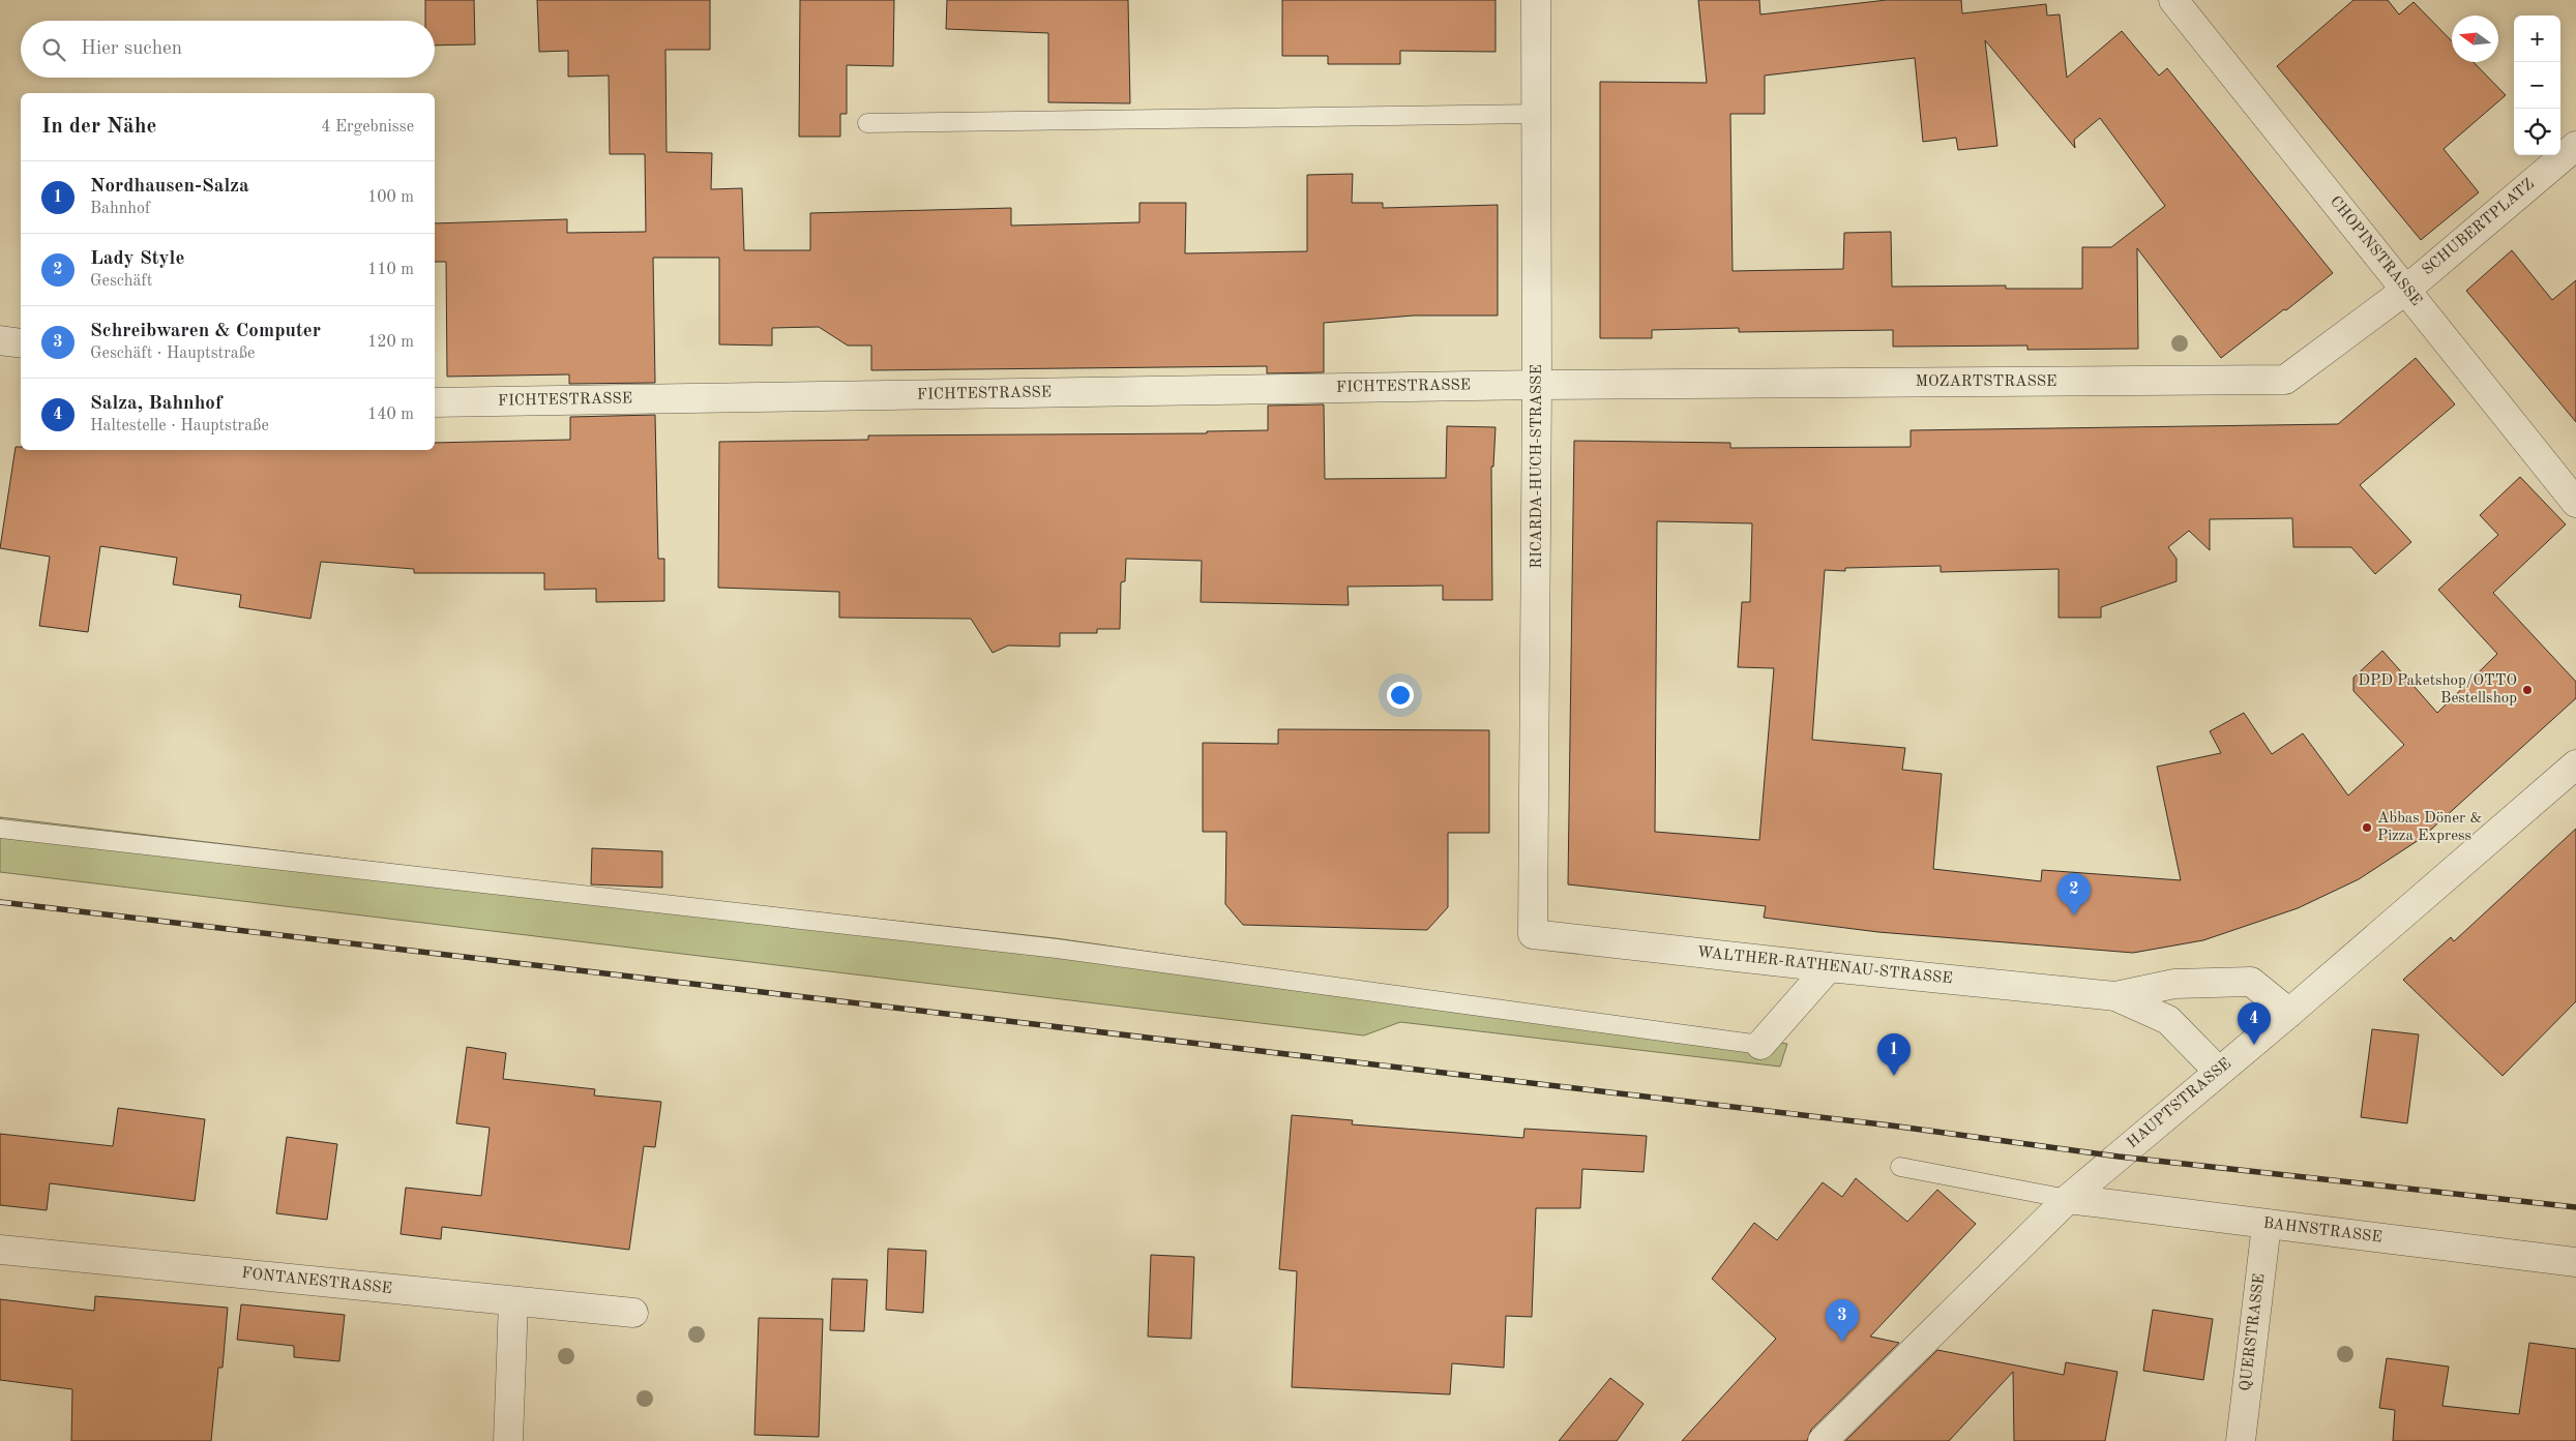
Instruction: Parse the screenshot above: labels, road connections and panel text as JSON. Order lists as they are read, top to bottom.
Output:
{
  "streets": {
    "street": [
      "SCHUBERTPLATZ",
      "CHOPINSTRASSE",
      "MOZARTSTRASSE",
      "FICHTESTRASSE",
      "RICARDA-HUCH-STRASSE",
      "WALTHER-RATHENAU-STRASSE",
      "HAUPTSTRASSE",
      "BAHNSTRASSE",
      "FONTANESTRASSE",
      "QUERSTRASSE"
    ]
  },
  "crossings": [
    ["SCHUBERTPLATZ", "CHOPINSTRASSE"],
    ["SCHUBERTPLATZ", "MOZARTSTRASSE"],
    ["CHOPINSTRASSE", "MOZARTSTRASSE"],
    ["MOZARTSTRASSE", "FICHTESTRASSE"],
    ["MOZARTSTRASSE", "RICARDA-HUCH-STRASSE"],
    ["FICHTESTRASSE", "RICARDA-HUCH-STRASSE"],
    ["RICARDA-HUCH-STRASSE", "WALTHER-RATHENAU-STRASSE"],
    ["WALTHER-RATHENAU-STRASSE", "HAUPTSTRASSE"],
    ["HAUPTSTRASSE", "BAHNSTRASSE"],
    ["BAHNSTRASSE", "QUERSTRASSE"]
  ],
  "places": ["DPD Paketshop/OTTO Bestellshop", "Abbas Döner & Pizza Express"],
  "north": "left",
  "page": {
    "map_buttons": ["+", "−"],
    "search": "Hier suchen",
    "heading": ["In der Nähe", "4 Ergebnisse"],
    "list": [
      {
        "mark": "1",
        "name": "Nordhausen-Salza",
        "note": "Bahnhof",
        "value": "100 m"
      },
      {
        "mark": "2",
        "name": "Lady Style",
        "note": "Geschäft",
        "value": "110 m"
      },
      {
        "mark": "3",
        "name": "Schreibwaren & Computer",
        "note": "Geschäft · Hauptstraße",
        "value": "120 m"
      },
      {
        "mark": "4",
        "name": "Salza, Bahnhof",
        "note": "Haltestelle · Hauptstraße",
        "value": "140 m"
      }
    ],
    "pins": [
      "2",
      "4",
      "1",
      "3"
    ]
  }
}
